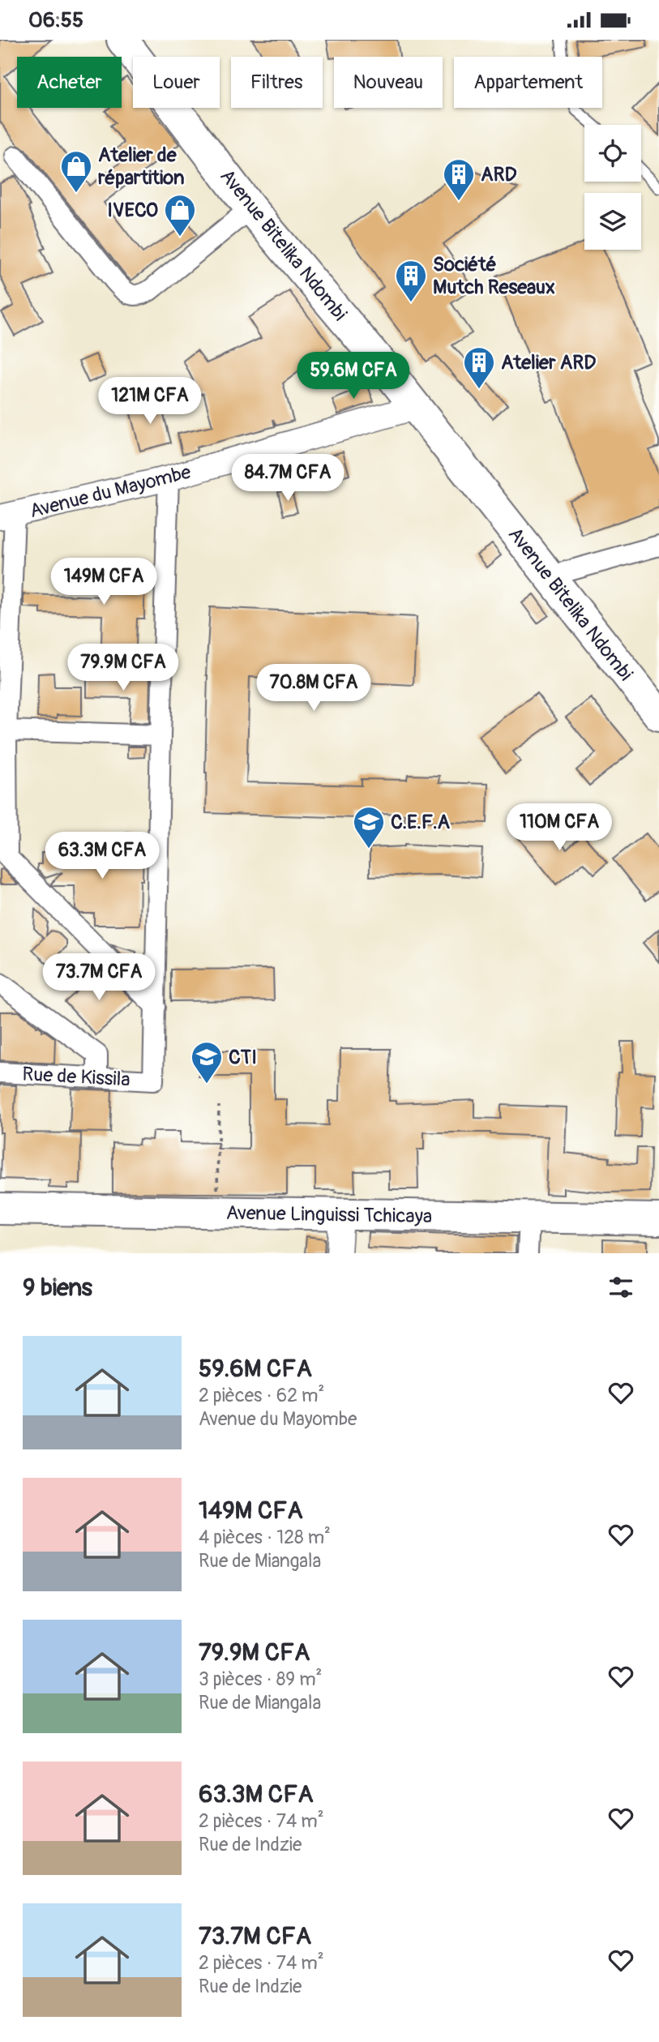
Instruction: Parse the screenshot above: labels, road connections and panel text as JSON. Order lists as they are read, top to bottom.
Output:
{
  "streets": {
    "main road": ["Avenue Bitelika Ndombi", "Avenue Linguissi Tchicaya"],
    "street": ["Avenue du Mayombe", "Rue de Kissila"]
  },
  "crossings": [
    ["Avenue Bitelika Ndombi", "Avenue du Mayombe"]
  ],
  "places": {
    "shop": ["Atelier de répartition", "IVECO"],
    "building": ["ARD", "Société Mutch Reseaux", "Atelier ARD"],
    "school or university": ["C.E.F.A", "CTI"]
  },
  "page": {
    "status": "06:55",
    "chip": [
      "Acheter",
      "Louer",
      "Filtres",
      "Nouveau",
      "Appartement"
    ],
    "price": [
      "59.6M CFA",
      "121M CFA",
      "84.7M CFA",
      "149M CFA",
      "79.9M CFA",
      "70.8M CFA",
      "110M CFA",
      "63.3M CFA",
      "73.7M CFA"
    ],
    "heading": "9 biens",
    "list": [
      {
        "name": "59.6M CFA",
        "note": "2 pièces · 62 m² · Avenue du Mayombe"
      },
      {
        "name": "149M CFA",
        "note": "4 pièces · 128 m² · Rue de Miangala"
      },
      {
        "name": "79.9M CFA",
        "note": "3 pièces · 89 m² · Rue de Miangala"
      },
      {
        "name": "63.3M CFA",
        "note": "2 pièces · 74 m² · Rue de Indzie"
      },
      {
        "name": "73.7M CFA",
        "note": "2 pièces · 74 m² · Rue de Indzie"
      }
    ]
  }
}
